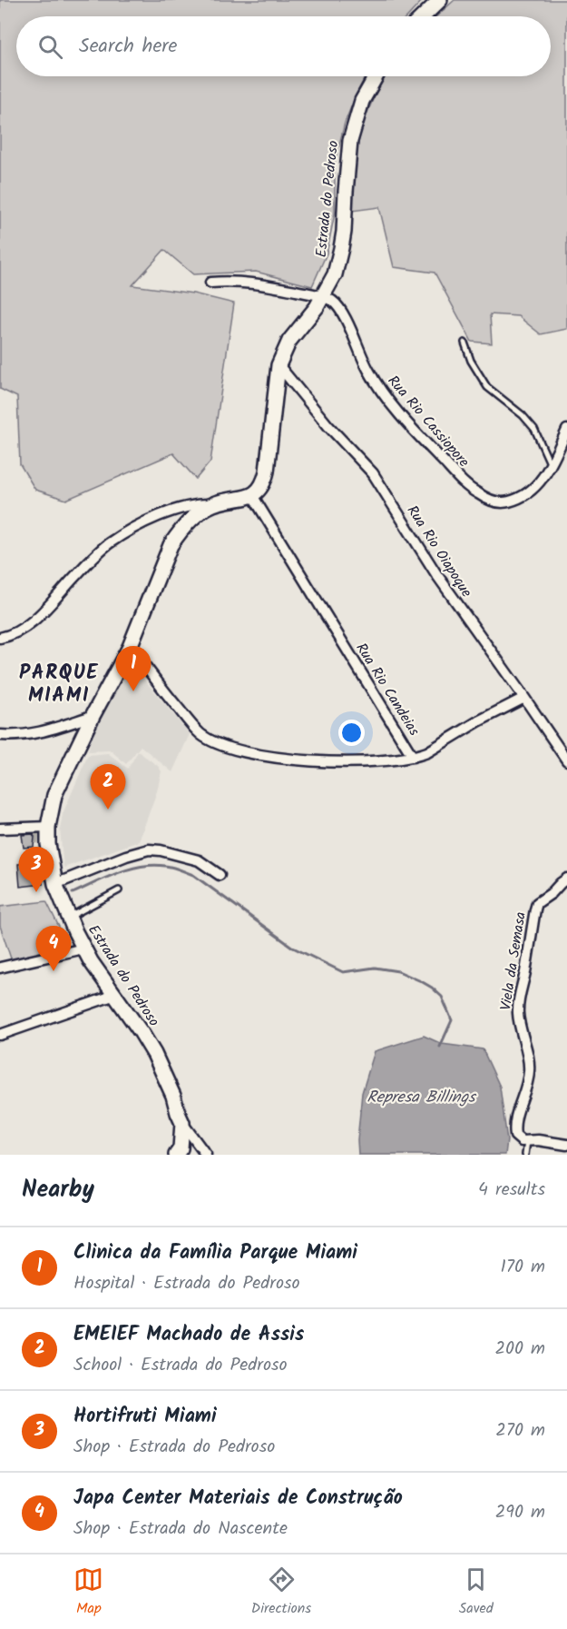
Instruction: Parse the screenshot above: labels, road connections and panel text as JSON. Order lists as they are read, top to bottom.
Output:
{
  "streets": {
    "main road": ["Estrada do Pedroso"],
    "street": [
      "Rua Rio Cassiopore",
      "Rua Rio Oiapoque",
      "Rua Rio Candeias",
      "Viela da Semasa"
    ]
  },
  "crossings": [
    ["Estrada do Pedroso", "Rua Rio Cassiopore"],
    ["Estrada do Pedroso", "Rua Rio Oiapoque"],
    ["Estrada do Pedroso", "Rua Rio Candeias"]
  ],
  "districts": ["PARQUE MIAMI"],
  "water": ["Represa Billings"],
  "page": {
    "search": "Search here",
    "pins": [
      "1",
      "2",
      "3",
      "4"
    ],
    "heading": ["Nearby", "4 results"],
    "list": [
      {
        "mark": "1",
        "name": "Clinica da Família Parque Miami",
        "note": "Hospital · Estrada do Pedroso",
        "value": "170 m"
      },
      {
        "mark": "2",
        "name": "EMEIEF Machado de Assis",
        "note": "School · Estrada do Pedroso",
        "value": "200 m"
      },
      {
        "mark": "3",
        "name": "Hortifruti Miami",
        "note": "Shop · Estrada do Pedroso",
        "value": "270 m"
      },
      {
        "mark": "4",
        "name": "Japa Center Materiais de Construção",
        "note": "Shop · Estrada do Nascente",
        "value": "290 m"
      }
    ],
    "nav": ["Map", "Directions", "Saved"]
  }
}
